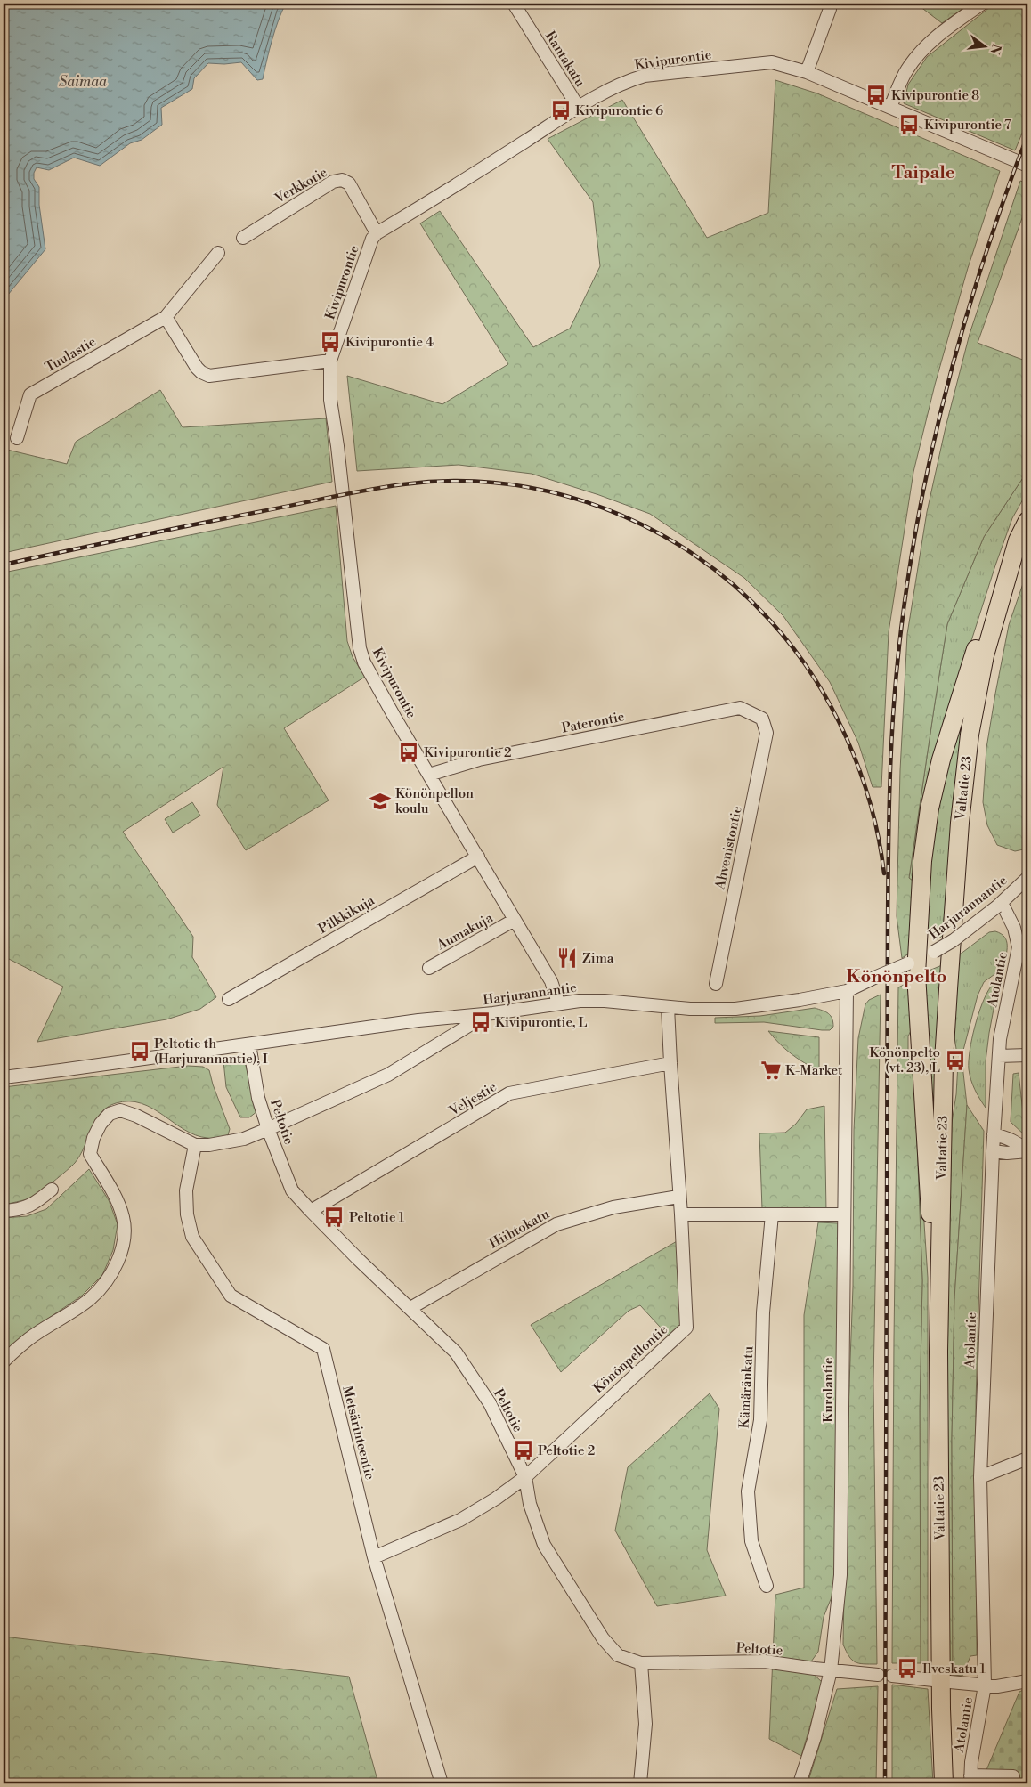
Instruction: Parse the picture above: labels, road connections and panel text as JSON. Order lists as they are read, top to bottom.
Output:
{
  "streets": {
    "highway": ["Valtatie 23"],
    "street": [
      "Rantakatu",
      "Kivipurontie",
      "Verkkotie",
      "Tuulastie",
      "Paterontie",
      "Ahvenistontie",
      "Harjurannantie",
      "Pilkkikuja",
      "Aumakuja",
      "Atolantie",
      "Veljestie",
      "Peltotie",
      "Hiihtokatu",
      "Könönpellontie",
      "Kämäränkatu",
      "Kurolantie",
      "Metsärinteentie"
    ]
  },
  "crossings": [
    ["Rantakatu", "Kivipurontie"],
    ["Kivipurontie", "Verkkotie"],
    ["Kivipurontie", "Paterontie"],
    ["Kivipurontie", "Harjurannantie"],
    ["Kivipurontie", "Pilkkikuja"],
    ["Kivipurontie", "Aumakuja"],
    ["Paterontie", "Ahvenistontie"],
    ["Harjurannantie", "Atolantie"],
    ["Harjurannantie", "Peltotie"],
    ["Harjurannantie", "Könönpellontie"],
    ["Harjurannantie", "Kurolantie"],
    ["Veljestie", "Peltotie"],
    ["Veljestie", "Könönpellontie"],
    ["Peltotie", "Hiihtokatu"],
    ["Peltotie", "Könönpellontie"],
    ["Peltotie", "Kurolantie"],
    ["Hiihtokatu", "Könönpellontie"],
    ["Könönpellontie", "Metsärinteentie"]
  ],
  "districts": ["Taipale", "Könönpelto"],
  "water": ["Saimaa"],
  "places": {
    "bus stop": [
      "Kivipurontie 8",
      "Kivipurontie 6",
      "Kivipurontie 7",
      "Kivipurontie 4",
      "Kivipurontie 2",
      "Kivipurontie, L",
      "Peltotie th (Harjurannantie), I",
      "Könönpelto (vt. 23), L",
      "Peltotie 1",
      "Peltotie 2",
      "Ilveskatu 1"
    ],
    "school or university": ["Könönpellon koulu"],
    "restaurant": ["Zima"],
    "supermarket": ["K-Market"]
  },
  "north": "right"
}
